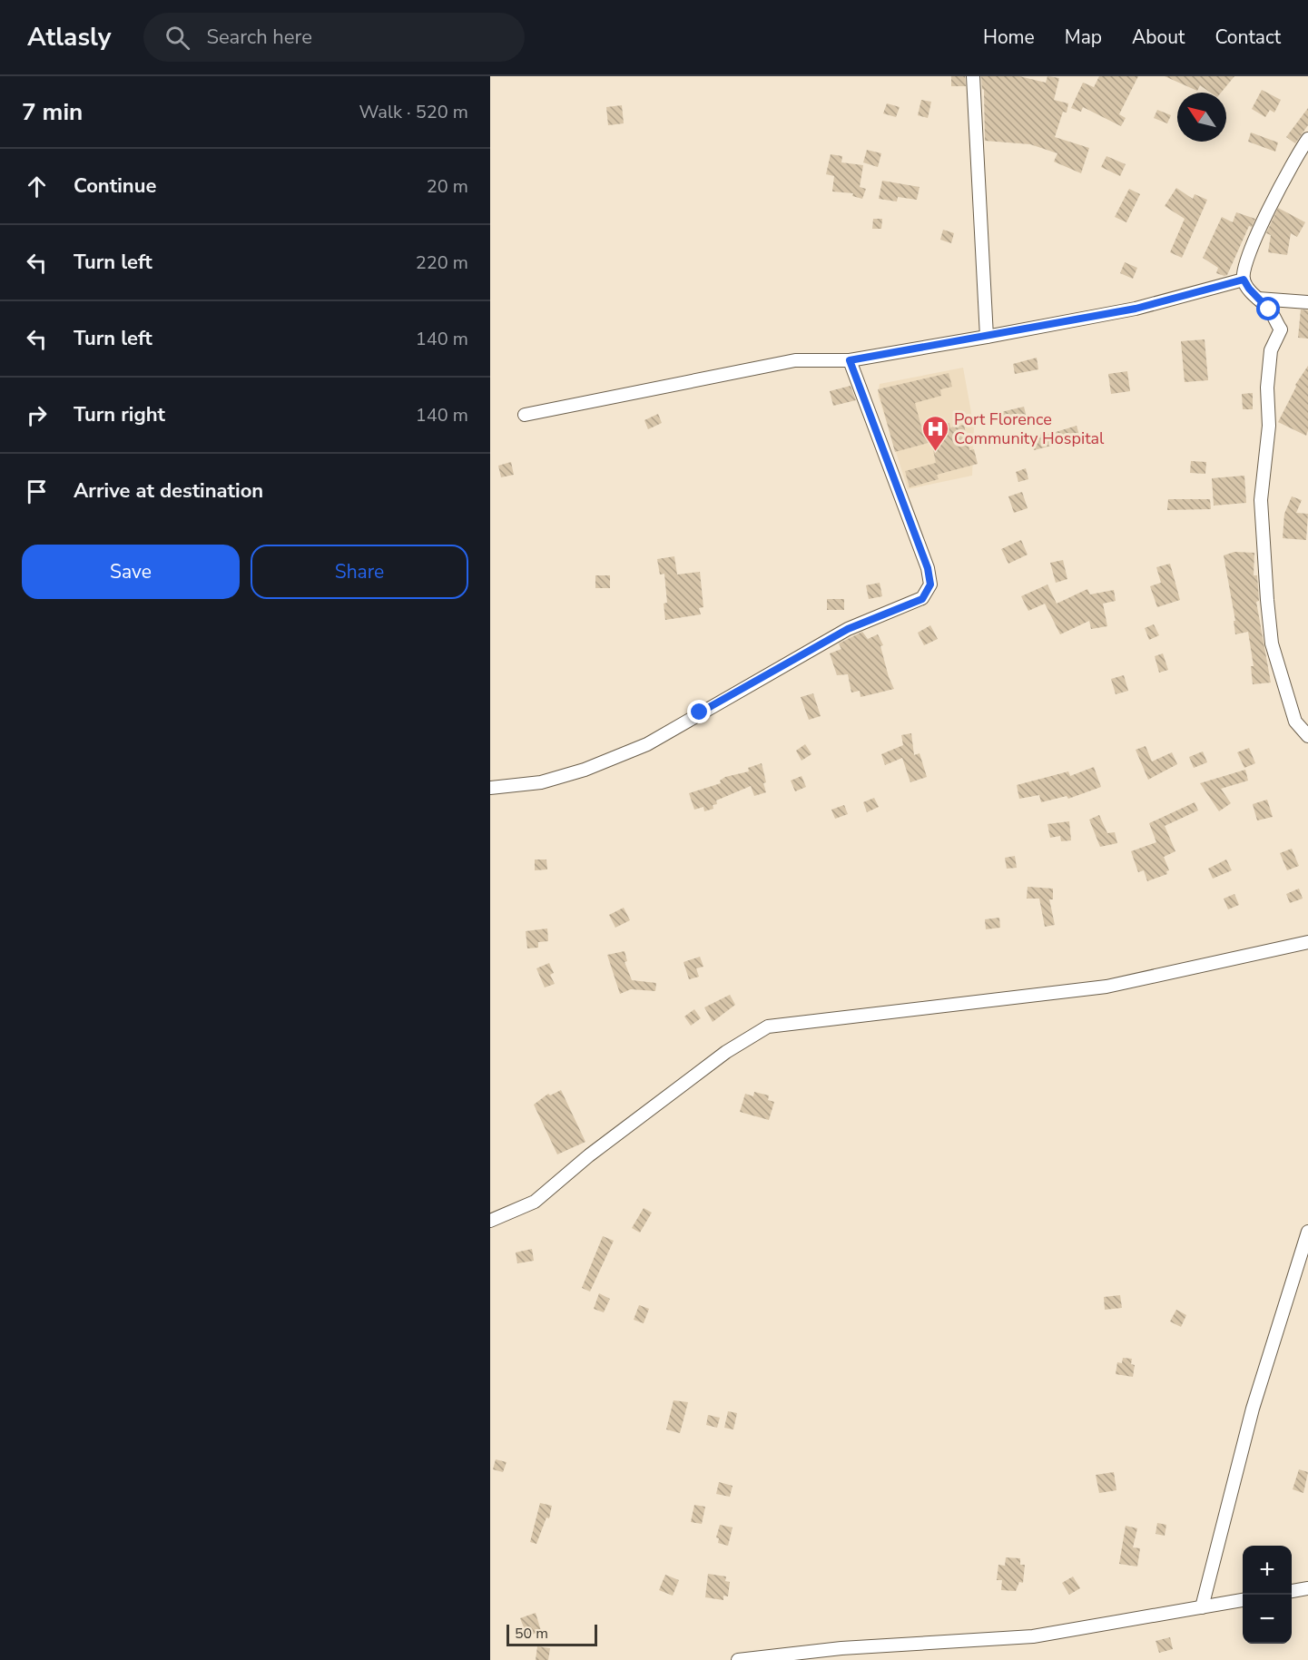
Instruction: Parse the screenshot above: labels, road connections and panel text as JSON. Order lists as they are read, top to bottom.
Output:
{
  "places": {
    "hospital": ["Port Florence Community Hospital"]
  },
  "scale_bar": "50 m",
  "north": "top left",
  "page": {
    "header": "Atlasly",
    "search": "Search here",
    "nav": [
      "Home",
      "Map",
      "About",
      "Contact"
    ],
    "heading": ["7 min", "Walk · 520 m"],
    "list": [
      ["Continue", "20 m"],
      ["Turn left", "220 m"],
      ["Turn left", "140 m"],
      ["Turn right", "140 m"],
      "Arrive at destination"
    ],
    "buttons": ["Save", "Share"],
    "map_buttons": ["+", "−"],
    "scale": "50 m"
  }
}
